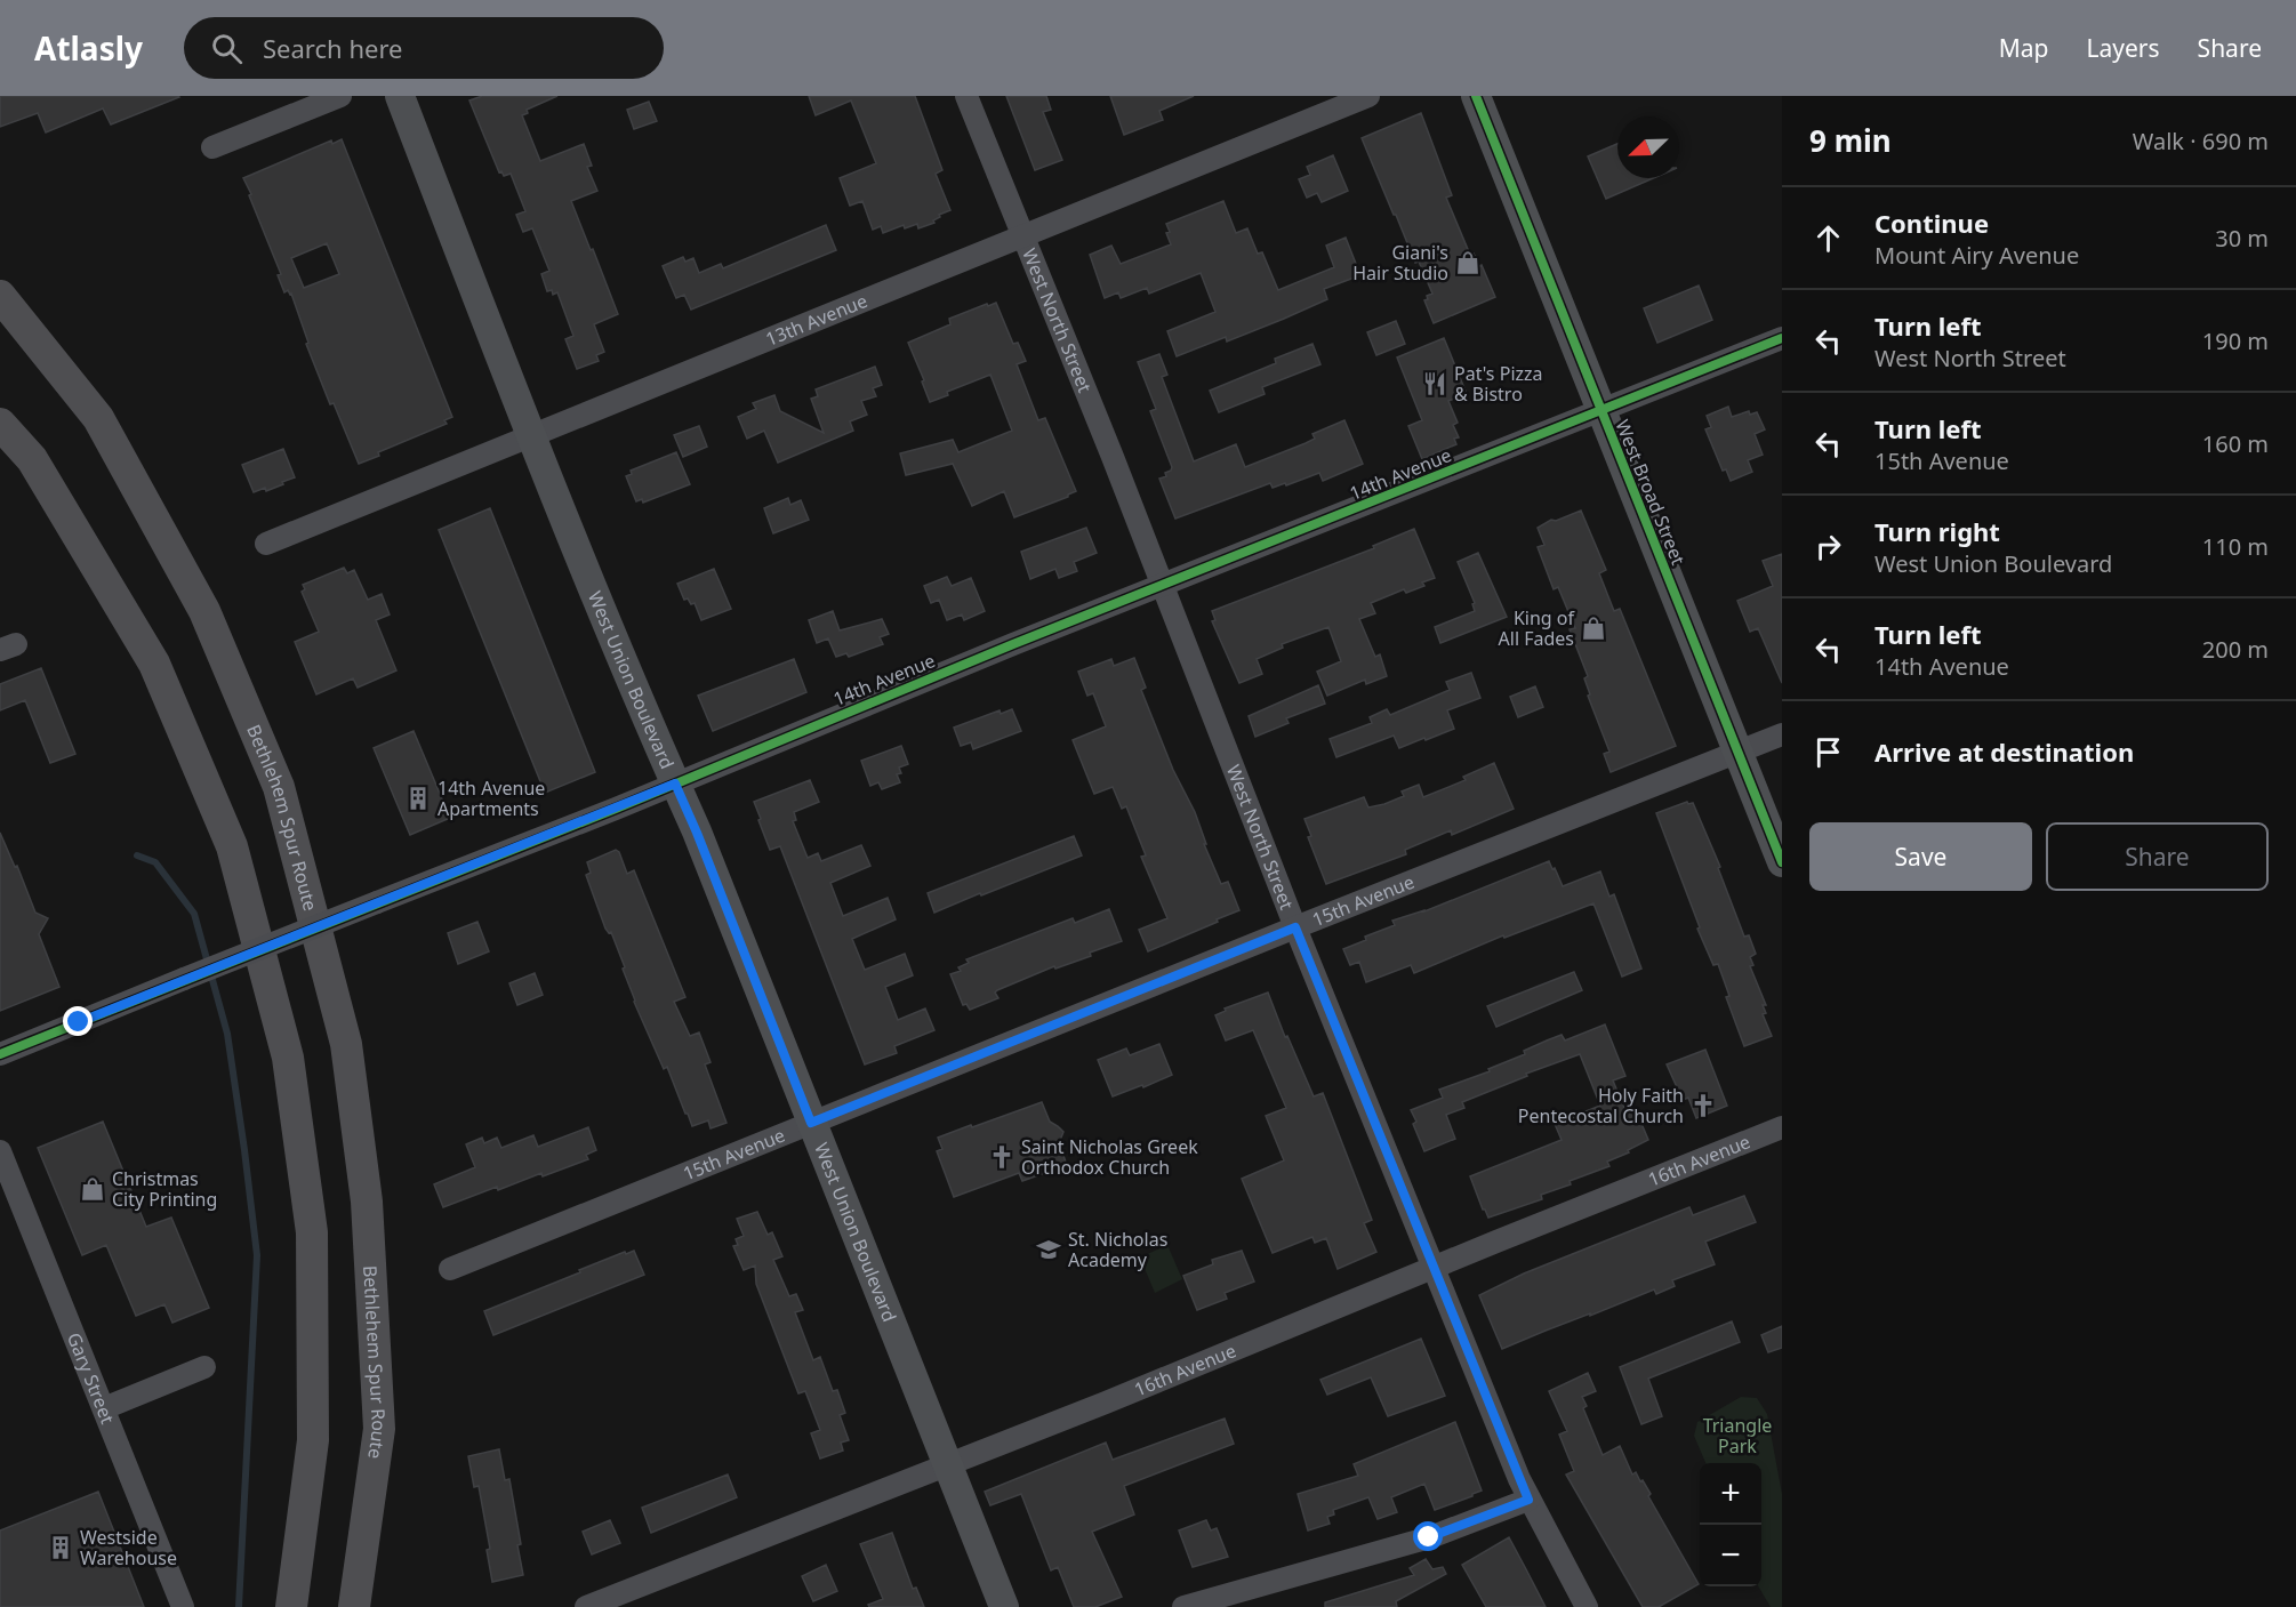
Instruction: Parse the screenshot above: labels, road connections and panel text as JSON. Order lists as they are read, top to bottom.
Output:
{
  "streets": {
    "highway": ["Bethlehem Spur Route"],
    "main road": ["West Broad Street", "West Union Boulevard"],
    "street": [
      "13th Avenue",
      "West North Street",
      "14th Avenue",
      "15th Avenue",
      "16th Avenue",
      "Gary Street"
    ]
  },
  "crossings": [
    ["13th Avenue", "West North Street"],
    ["13th Avenue", "West Union Boulevard"],
    ["West North Street", "14th Avenue"],
    ["West North Street", "15th Avenue"],
    ["West North Street", "16th Avenue"],
    ["14th Avenue", "West Broad Street"],
    ["14th Avenue", "West Union Boulevard"],
    ["West Broad Street", "15th Avenue"],
    ["West Union Boulevard", "15th Avenue"],
    ["West Union Boulevard", "16th Avenue"]
  ],
  "parks": ["Triangle Park"],
  "places": {
    "shop": ["Giani's Hair Studio", "King of All Fades", "Christmas City Printing"],
    "restaurant": ["Pat's Pizza & Bistro"],
    "building": ["14th Avenue Apartments", "Westside Warehouse"],
    "church": ["Holy Faith Pentecostal Church", "Saint Nicholas Greek Orthodox Church"],
    "school or university": ["St. Nicholas Academy"]
  },
  "north": "bottom left",
  "page": {
    "header": "Atlasly",
    "search": "Search here",
    "nav": ["Map", "Layers", "Share"],
    "heading": ["9 min", "Walk · 690 m"],
    "list": [
      ["Continue", "Mount Airy Avenue", "30 m"],
      ["Turn left", "West North Street", "190 m"],
      ["Turn left", "15th Avenue", "160 m"],
      ["Turn right", "West Union Boulevard", "110 m"],
      ["Turn left", "14th Avenue", "200 m"],
      "Arrive at destination"
    ],
    "buttons": ["Save", "Share"],
    "map_buttons": ["+", "−"]
  }
}
